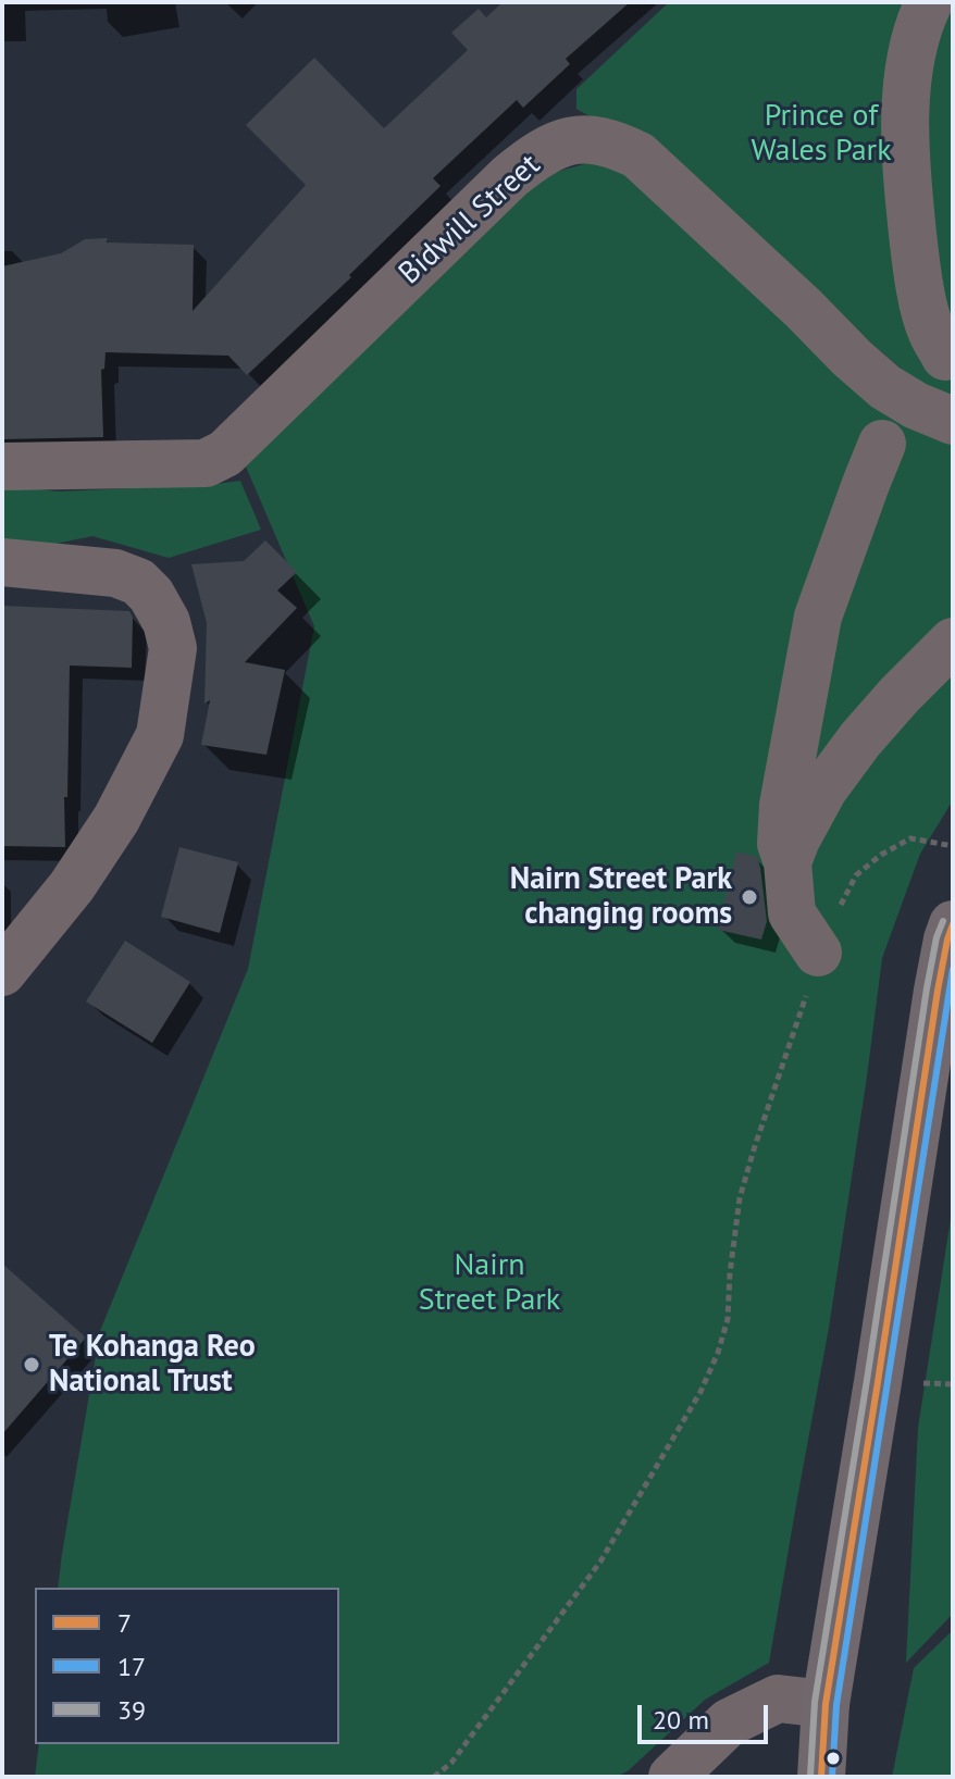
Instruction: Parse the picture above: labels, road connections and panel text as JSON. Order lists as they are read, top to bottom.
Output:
{
  "streets": {
    "street": ["Bidwill Street"]
  },
  "parks": ["Prince of Wales Park", "Nairn Street Park"],
  "places": ["Nairn Street Park changing rooms", "Te Kohanga Reo National Trust"],
  "lines": ["transit line 39", "transit line 7", "transit line 17"],
  "legend": ["7", "17", "39"],
  "scale_bar": "20 m"
}
